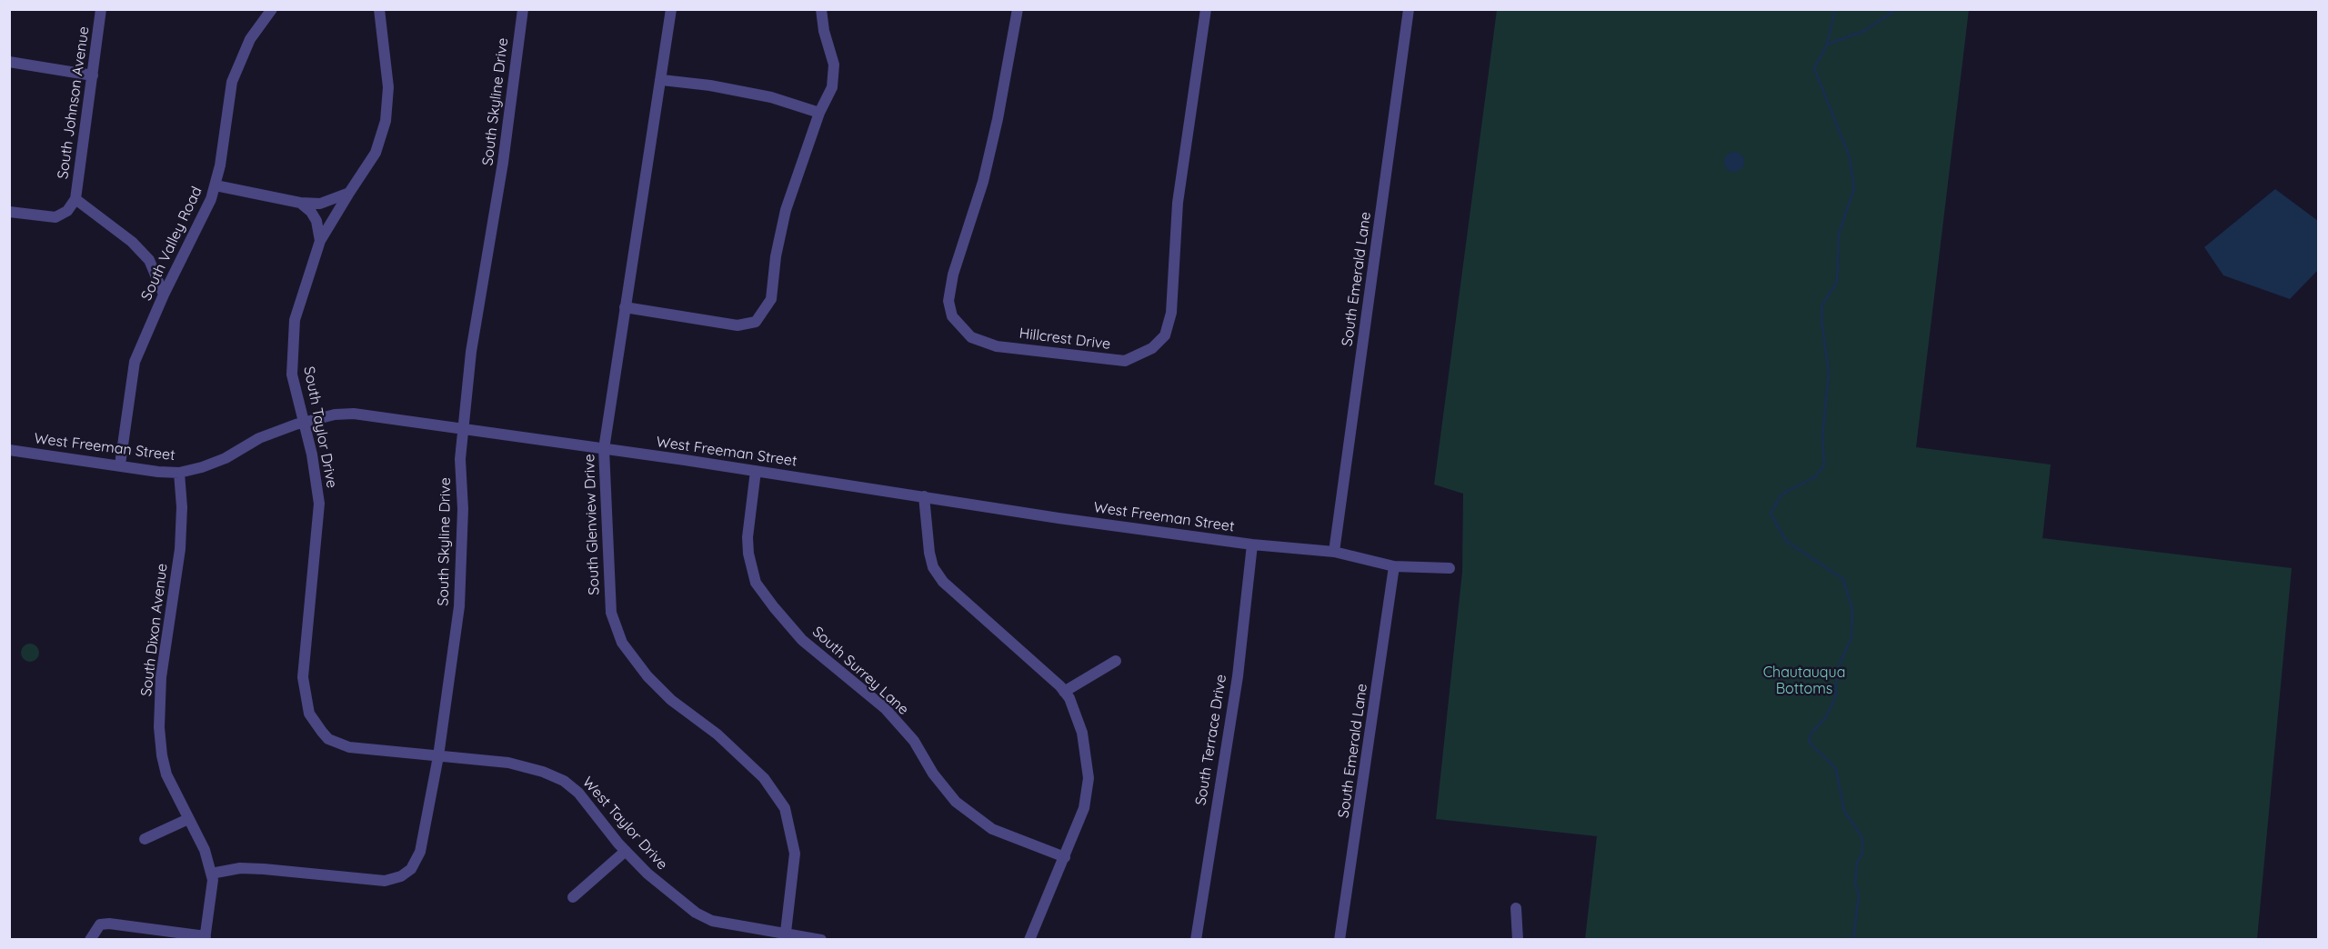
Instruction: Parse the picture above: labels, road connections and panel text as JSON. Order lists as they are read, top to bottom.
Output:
{
  "streets": {
    "street": [
      "South Skyline Drive",
      "South Johnson Avenue",
      "South Valley Road",
      "South Emerald Lane",
      "Hillcrest Drive",
      "South Taylor Drive",
      "West Freeman Street",
      "South Glenview Drive",
      "South Dixon Avenue",
      "South Surrey Lane",
      "South Terrace Drive",
      "West Taylor Drive"
    ]
  },
  "crossings": [
    ["South Skyline Drive", "West Freeman Street"],
    ["South Skyline Drive", "South Dixon Avenue"],
    ["South Skyline Drive", "West Taylor Drive"],
    ["South Valley Road", "West Freeman Street"],
    ["South Emerald Lane", "West Freeman Street"],
    ["South Taylor Drive", "West Freeman Street"],
    ["South Taylor Drive", "West Taylor Drive"],
    ["West Freeman Street", "South Glenview Drive"],
    ["West Freeman Street", "South Dixon Avenue"],
    ["West Freeman Street", "South Surrey Lane"],
    ["West Freeman Street", "South Terrace Drive"],
    ["South Glenview Drive", "West Taylor Drive"]
  ],
  "parks": ["Chautauqua Bottoms"]
}
